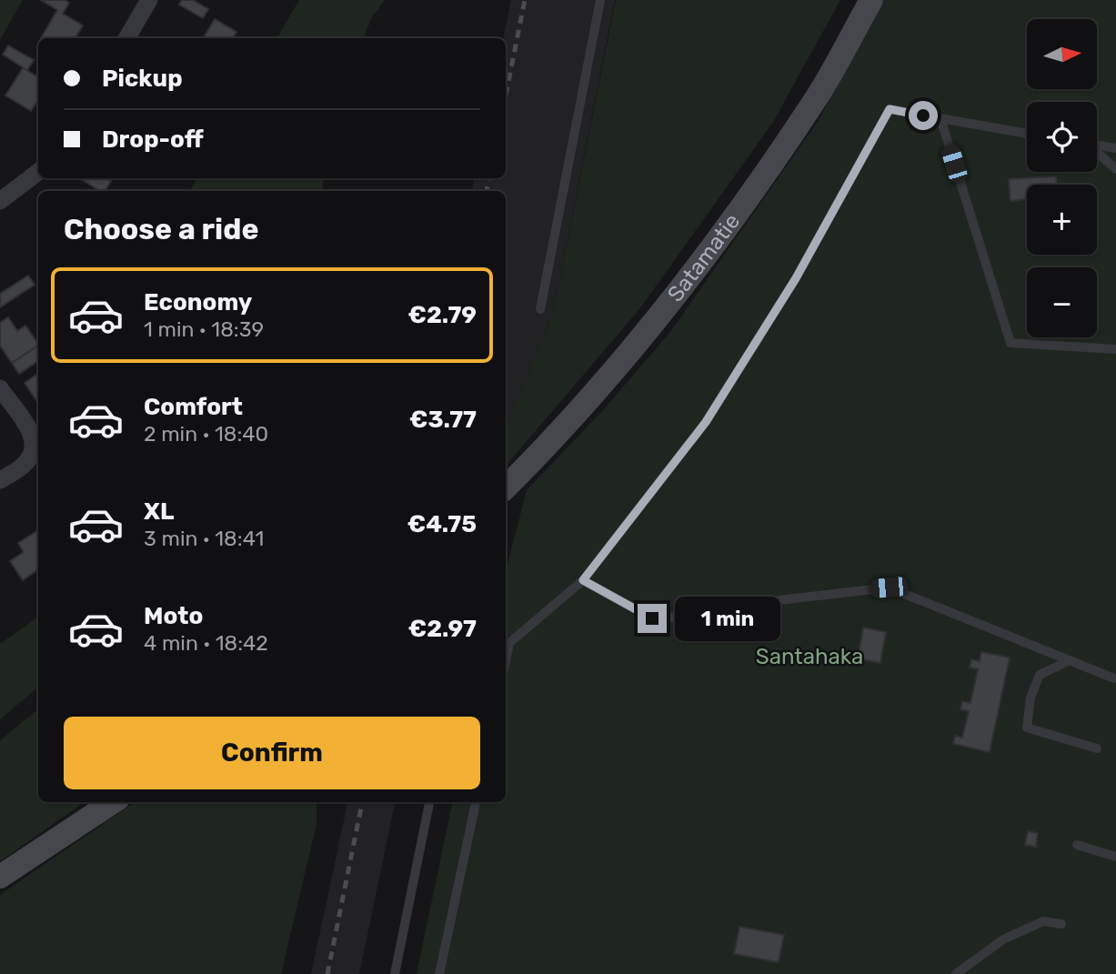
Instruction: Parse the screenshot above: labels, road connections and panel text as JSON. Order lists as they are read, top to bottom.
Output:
{
  "streets": {
    "main road": ["Satamatie"]
  },
  "parks": ["Santahaka"],
  "north": "right",
  "page": {
    "map_buttons": ["+", "−"],
    "banner": ["Pickup", "Drop-off"],
    "heading": "Choose a ride",
    "list": [
      {
        "name": "Economy",
        "note": "1 min · 18:39",
        "value": "€2.79"
      },
      {
        "name": "Comfort",
        "note": "2 min · 18:40",
        "value": "€3.77"
      },
      {
        "name": "XL",
        "note": "3 min · 18:41",
        "value": "€4.75"
      },
      {
        "name": "Moto",
        "note": "4 min · 18:42",
        "value": "€2.97"
      }
    ],
    "bubble": "1 min",
    "buttons": "Confirm"
  }
}
